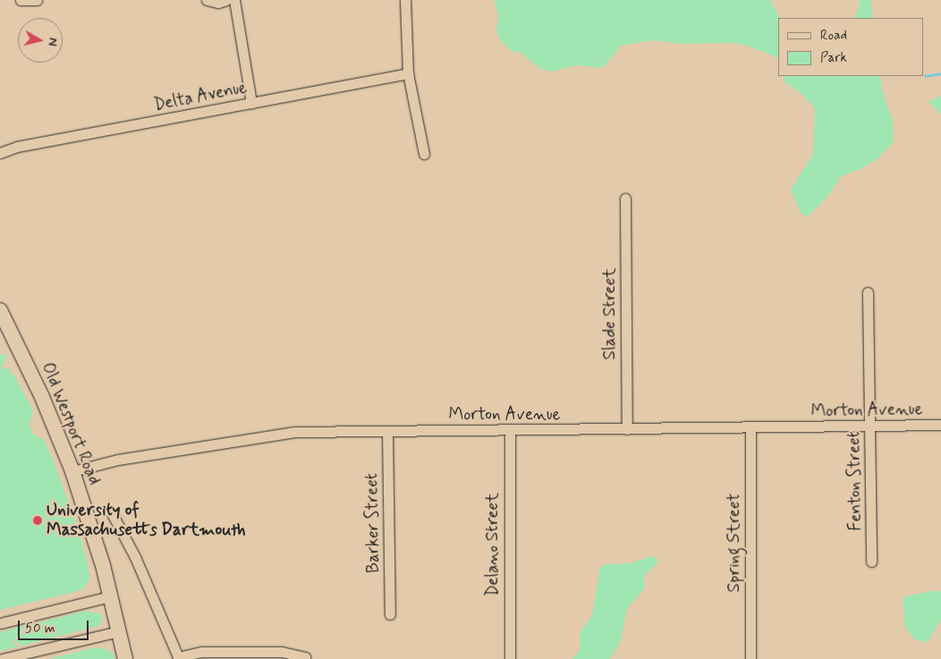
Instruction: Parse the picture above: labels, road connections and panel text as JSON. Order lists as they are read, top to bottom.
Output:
{
  "streets": {
    "main road": ["Old Westport Road"],
    "street": [
      "Delta Avenue",
      "Slade Street",
      "Morton Avenue",
      "Fenton Street",
      "Barker Street",
      "Spring Street",
      "Delano Street"
    ]
  },
  "crossings": [
    ["Slade Street", "Morton Avenue"],
    ["Morton Avenue", "Old Westport Road"],
    ["Morton Avenue", "Fenton Street"],
    ["Morton Avenue", "Barker Street"],
    ["Morton Avenue", "Spring Street"],
    ["Morton Avenue", "Delano Street"]
  ],
  "places": ["University of Massachusetts Dartmouth"],
  "legend": ["Road", "Park"],
  "scale_bar": "50 m",
  "north": "right"
}
